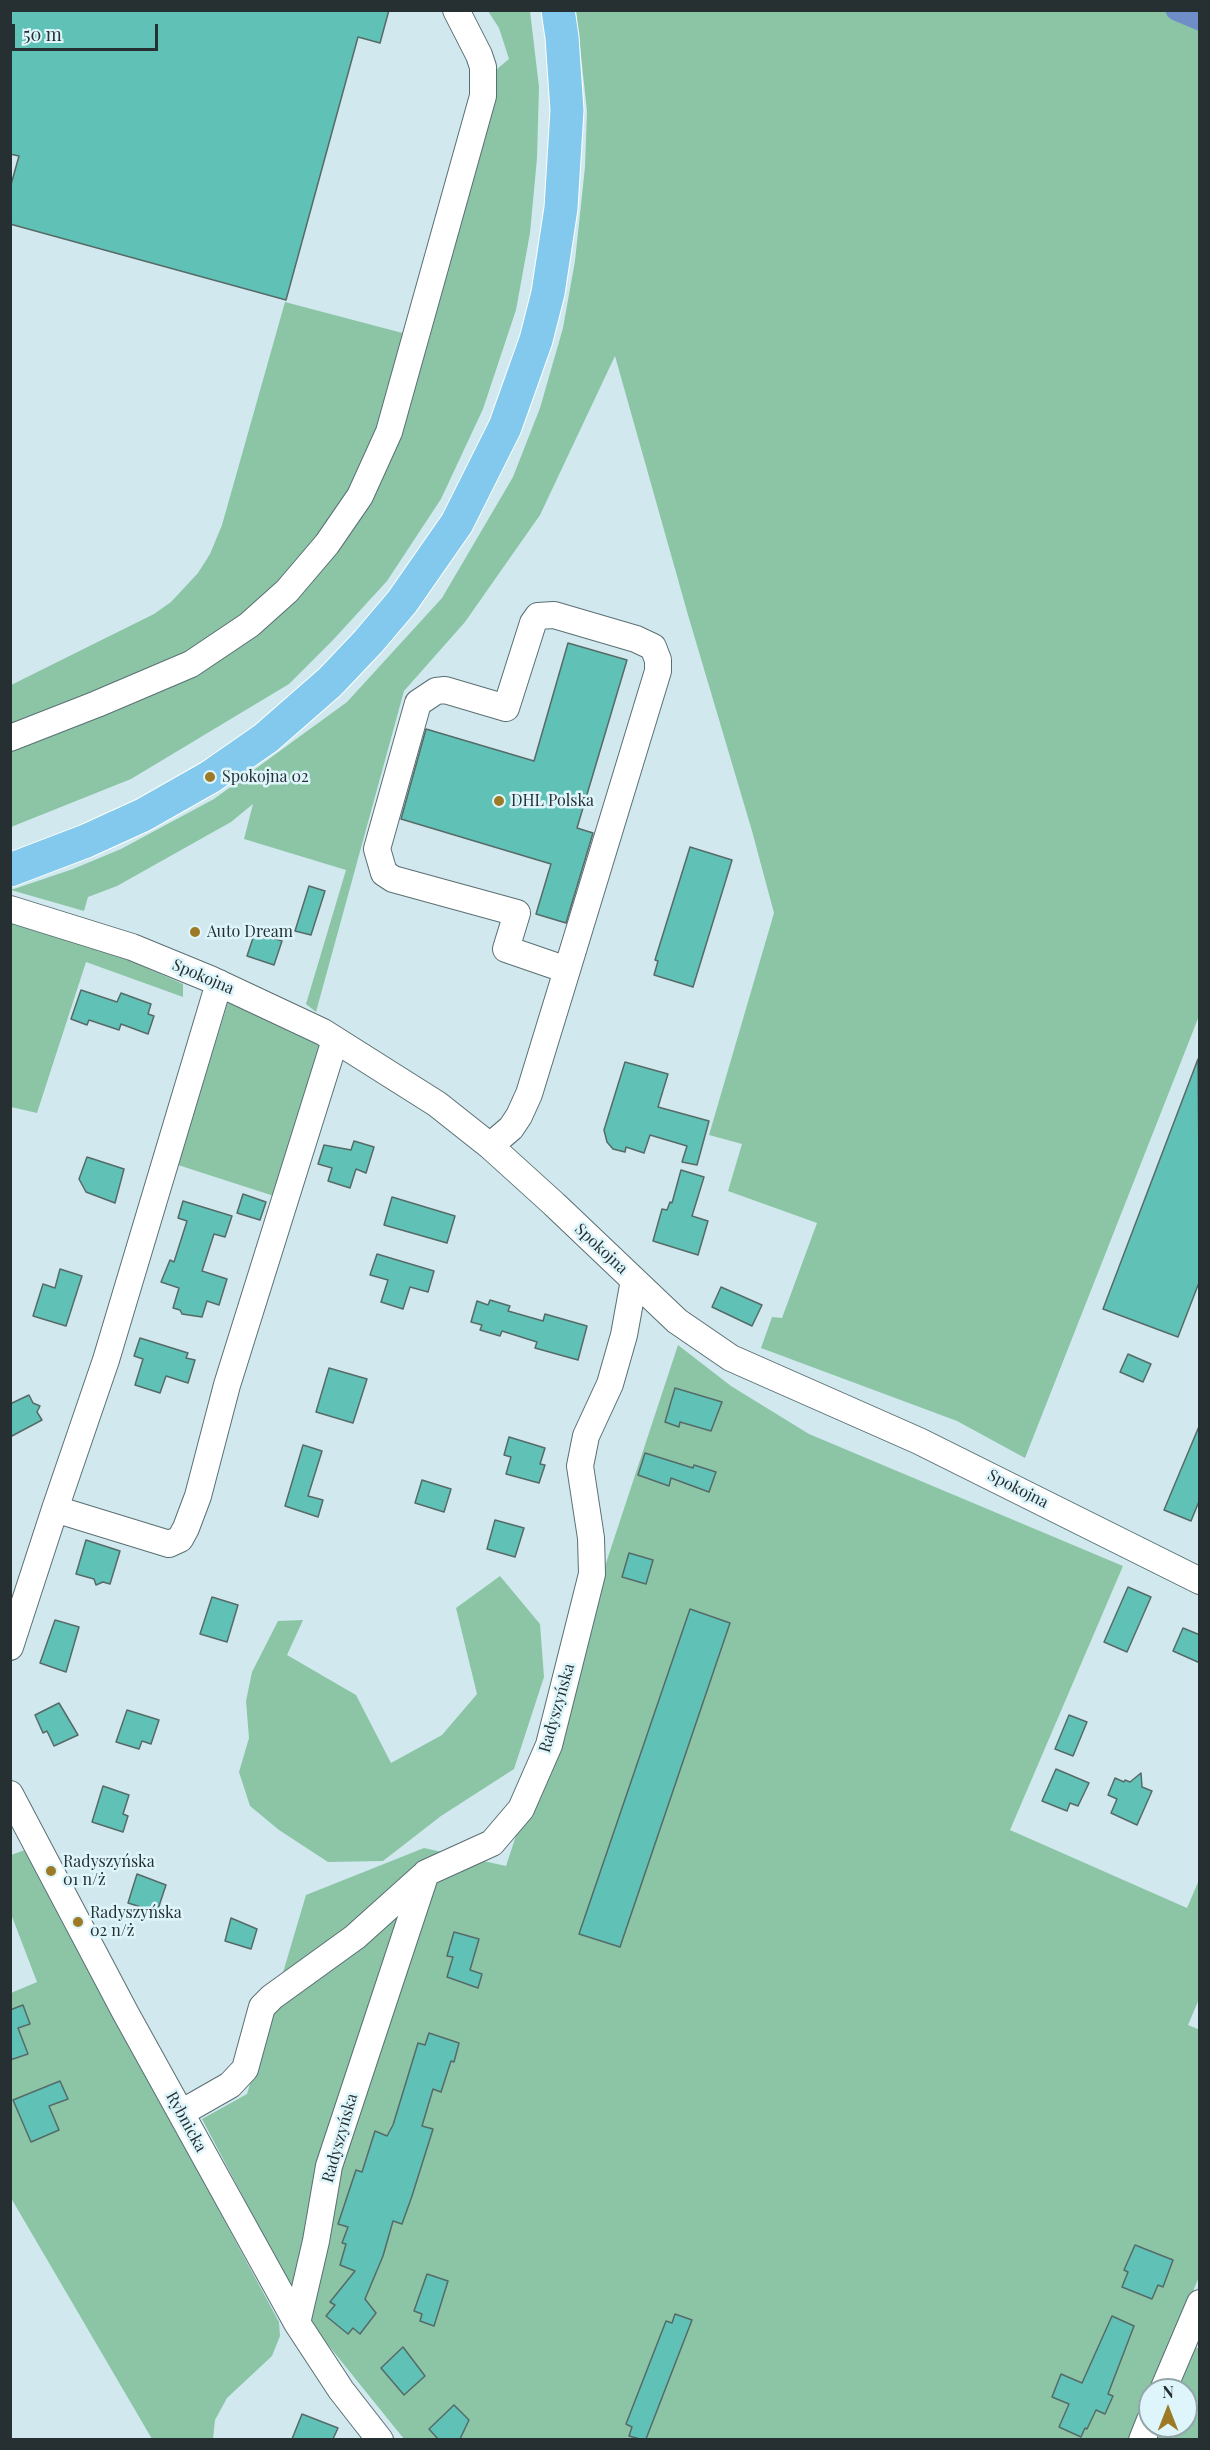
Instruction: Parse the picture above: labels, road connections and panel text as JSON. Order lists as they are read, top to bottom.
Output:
{
  "streets": {
    "street": ["Spokojna", "Radyszyńska", "Rybnicka"]
  },
  "crossings": [
    ["Spokojna", "Radyszyńska"],
    ["Radyszyńska", "Rybnicka"]
  ],
  "places": [
    "Spokojna 02",
    "DHL Polska",
    "Auto Dream",
    "Radyszyńska 01 n/ż",
    "Radyszyńska 02 n/ż"
  ],
  "scale_bar": "50 m",
  "north": "top"
}
